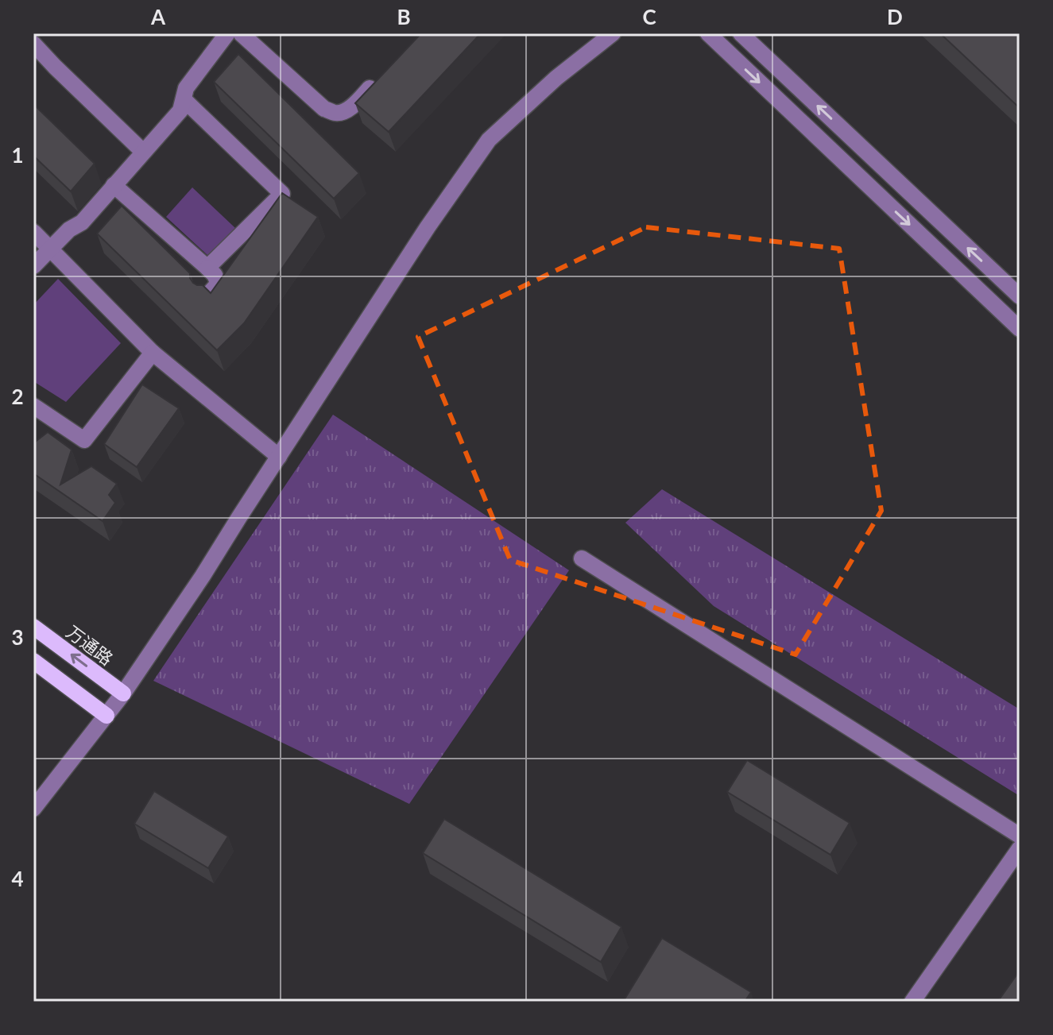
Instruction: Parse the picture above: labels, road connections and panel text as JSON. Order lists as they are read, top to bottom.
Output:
{
  "streets": {
    "main road": ["万通路"]
  },
  "grid": {
    "columns": [
      "A",
      "B",
      "C",
      "D"
    ],
    "rows": [
      "1",
      "2",
      "3",
      "4"
    ]
  }
}
